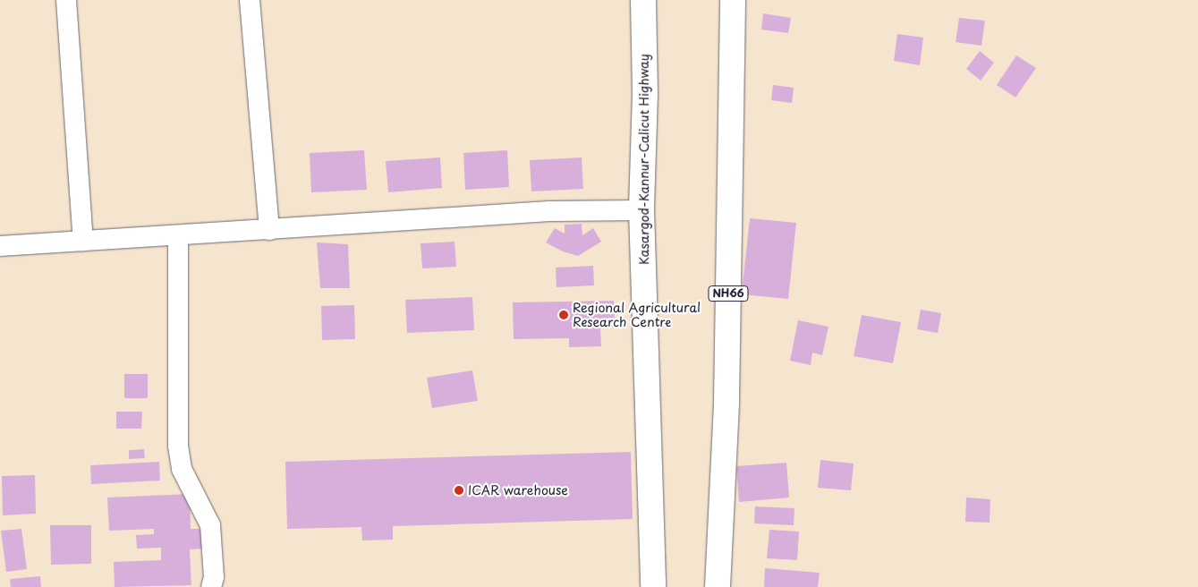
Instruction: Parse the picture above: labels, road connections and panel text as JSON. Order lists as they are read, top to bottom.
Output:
{
  "streets": {
    "highway": ["Kasargod-Kannur-Calicut Highway", "NH66"]
  },
  "places": ["Regional Agricultural Research Centre", "ICAR warehouse"]
}
